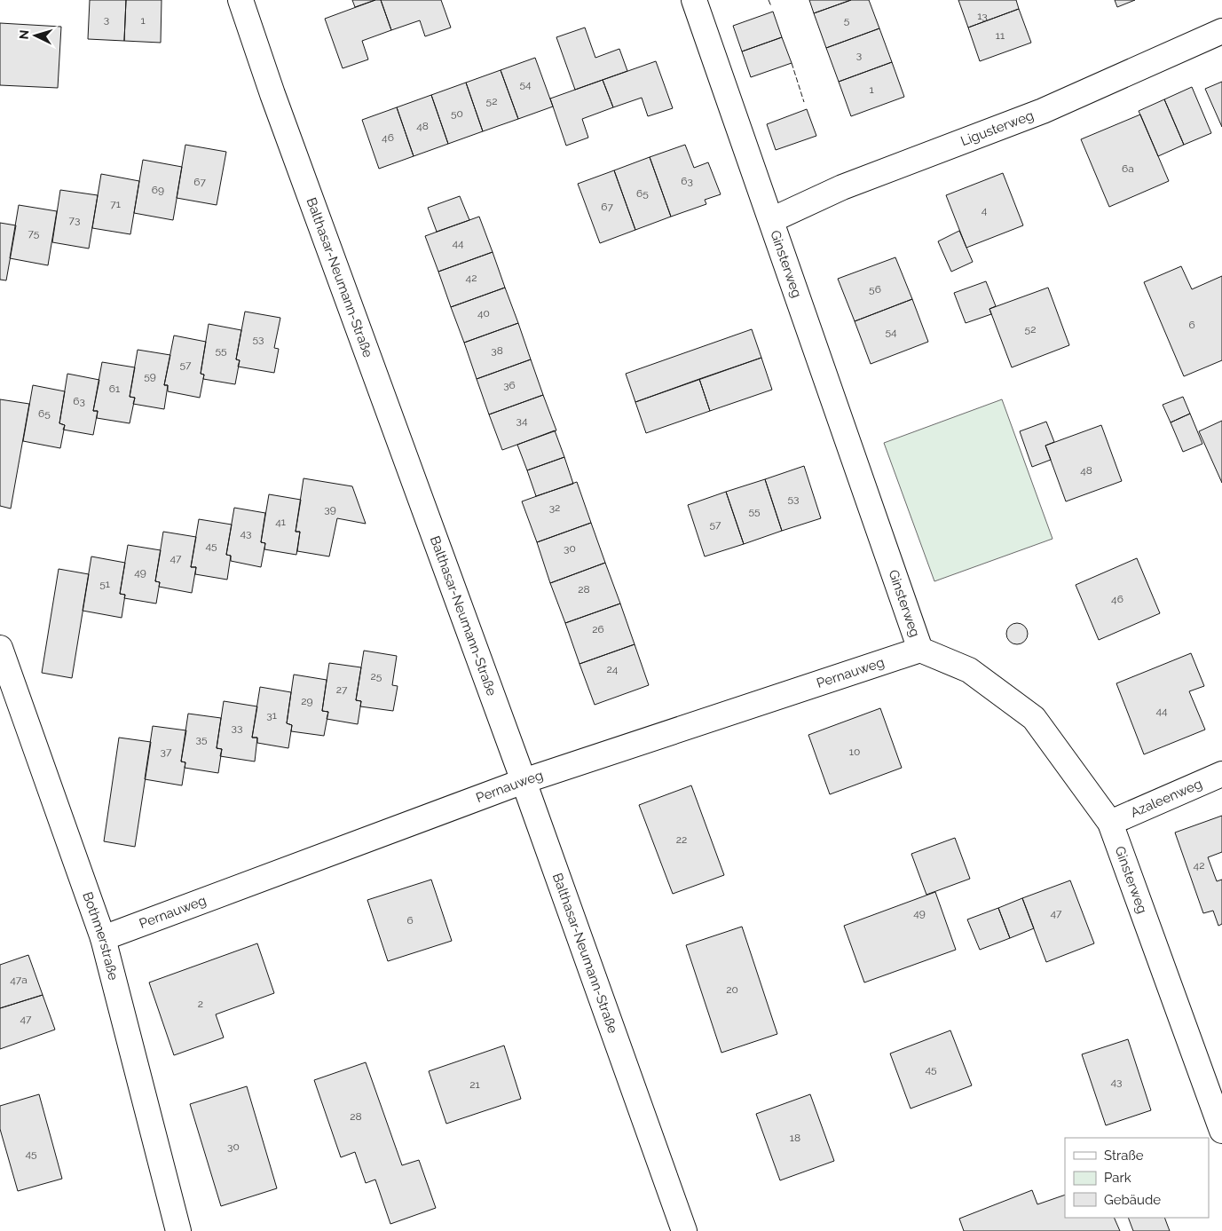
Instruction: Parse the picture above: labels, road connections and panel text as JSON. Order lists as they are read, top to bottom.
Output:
{
  "streets": {
    "street": [
      "Ligusterweg",
      "Ginsterweg",
      "Balthasar-Neumann-Straße",
      "Pernauweg",
      "Azaleenweg",
      "Bothmerstraße"
    ]
  },
  "crossings": [
    ["Ligusterweg", "Ginsterweg"],
    ["Ginsterweg", "Pernauweg"],
    ["Ginsterweg", "Azaleenweg"],
    ["Balthasar-Neumann-Straße", "Pernauweg"],
    ["Pernauweg", "Bothmerstraße"]
  ],
  "house_numbers": [
    "13",
    "3",
    "1",
    "5",
    "11",
    "3",
    "54",
    "1",
    "52",
    "50",
    "48",
    "46",
    "6a",
    "63",
    "67",
    "69",
    "65",
    "71",
    "67",
    "4",
    "73",
    "75",
    "44",
    "42",
    "56",
    "40",
    "6",
    "52",
    "54",
    "53",
    "55",
    "38",
    "57",
    "59",
    "36",
    "61",
    "63",
    "65",
    "34",
    "48",
    "53",
    "32",
    "39",
    "55",
    "41",
    "57",
    "43",
    "45",
    "30",
    "47",
    "49",
    "51",
    "28",
    "46",
    "26",
    "24",
    "25",
    "27",
    "29",
    "44",
    "31",
    "33",
    "35",
    "37",
    "10",
    "22",
    "42",
    "49",
    "47",
    "6",
    "47a",
    "20",
    "2",
    "47",
    "45",
    "43",
    "21",
    "28",
    "18",
    "30",
    "45"
  ],
  "legend": ["Straße", "Park", "Gebäude"],
  "north": "left"
}
